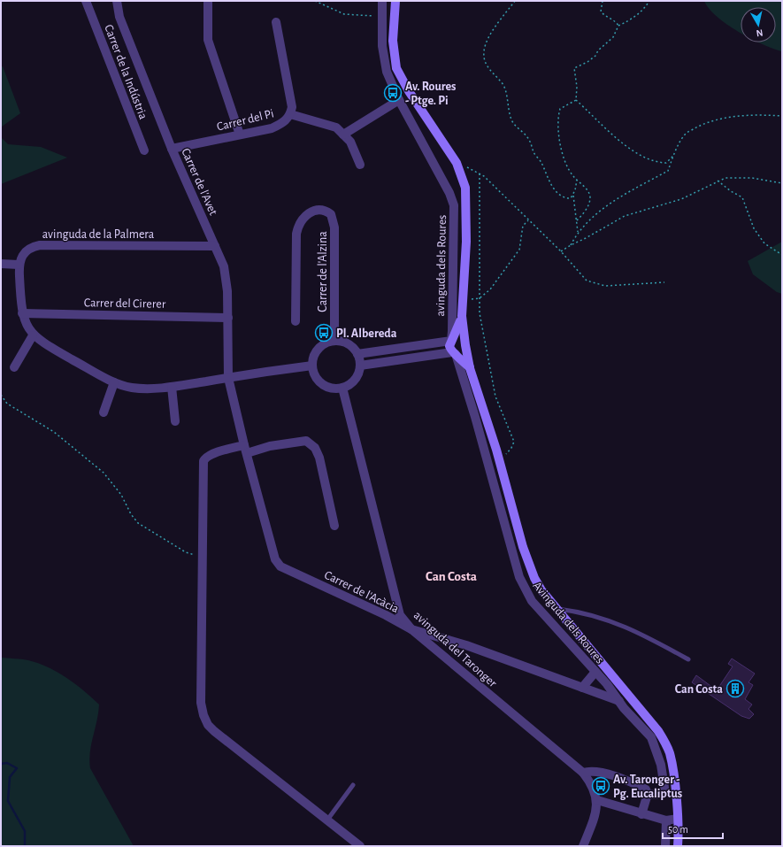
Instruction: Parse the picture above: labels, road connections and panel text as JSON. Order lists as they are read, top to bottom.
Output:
{
  "streets": {
    "street": [
      "Carrer de la Indústria",
      "Carrer del Pi",
      "Carrer de l'Avet",
      "avinguda de la Palmera",
      "avinguda dels Roures",
      "Carrer de l'Alzina",
      "Carrer del Cirerer",
      "Carrer de l'Acàcia",
      "Avinguda dels Roures",
      "avinguda del Taronger"
    ]
  },
  "crossings": [
    ["Carrer del Pi", "Carrer de l'Avet"],
    ["Carrer de l'Avet", "avinguda de la Palmera"],
    ["Carrer de l'Avet", "Carrer del Cirerer"],
    ["Carrer de l'Avet", "Carrer de l'Acàcia"],
    ["Carrer de l'Alzina", "avinguda del Taronger"],
    ["Carrer de l'Acàcia", "Avinguda dels Roures"],
    ["Carrer de l'Acàcia", "avinguda del Taronger"]
  ],
  "districts": ["Can Costa"],
  "places": {
    "bus stop": ["Av. Roures - Ptge. Pi", "Pl. Albereda", "Av. Taronger - Pg. Eucaliptus"],
    "building": ["Can Costa"]
  },
  "scale_bar": "50 m",
  "north": "bottom"
}
